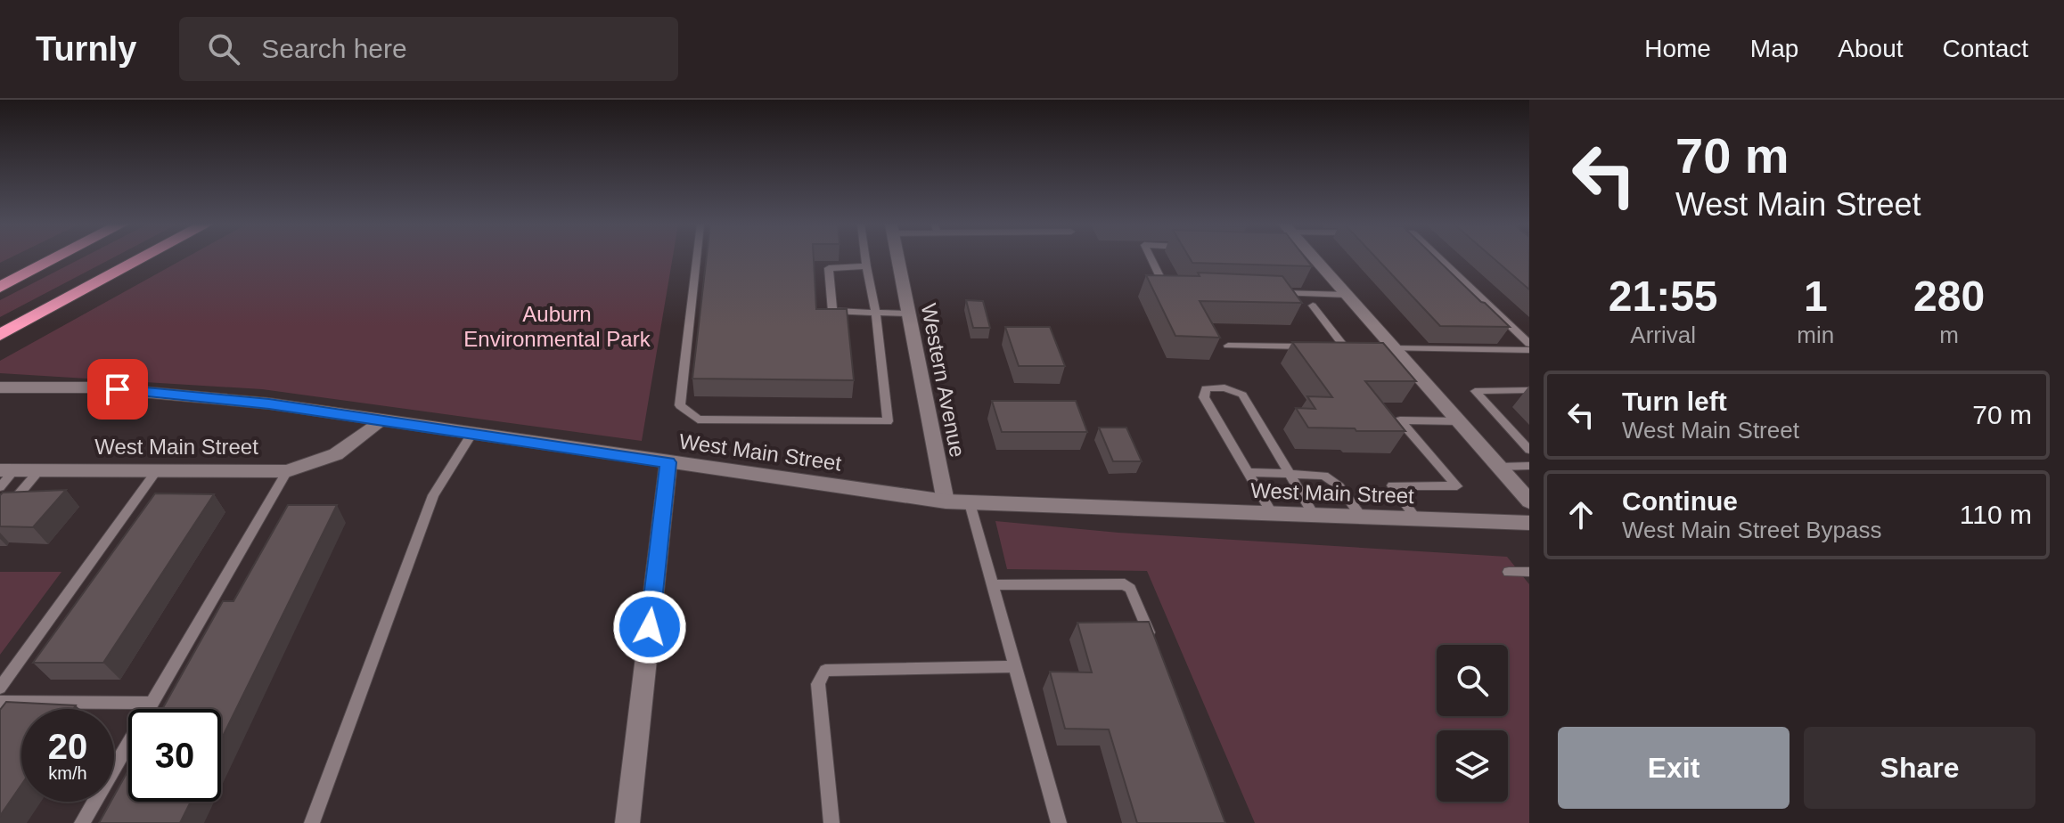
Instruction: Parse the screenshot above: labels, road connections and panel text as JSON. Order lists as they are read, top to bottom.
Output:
{
  "streets": {
    "street": ["Western Avenue", "West Main Street"]
  },
  "crossings": [
    ["Western Avenue", "West Main Street"]
  ],
  "parks": ["Auburn Environmental Park"],
  "page": {
    "header": "Turnly",
    "search": "Search here",
    "nav": [
      "Home",
      "Map",
      "About",
      "Contact"
    ],
    "turn": ["70 m", "West Main Street"],
    "eta": [
      "21:55",
      "Arrival",
      "1",
      "min",
      "280",
      "m"
    ],
    "list": [
      {
        "name": "Turn left",
        "note": "West Main Street",
        "value": "70 m"
      },
      {
        "name": "Continue",
        "note": "West Main Street Bypass",
        "value": "110 m"
      }
    ],
    "speed": "20 km/h",
    "limit": "30",
    "buttons": ["Exit", "Share"]
  }
}
